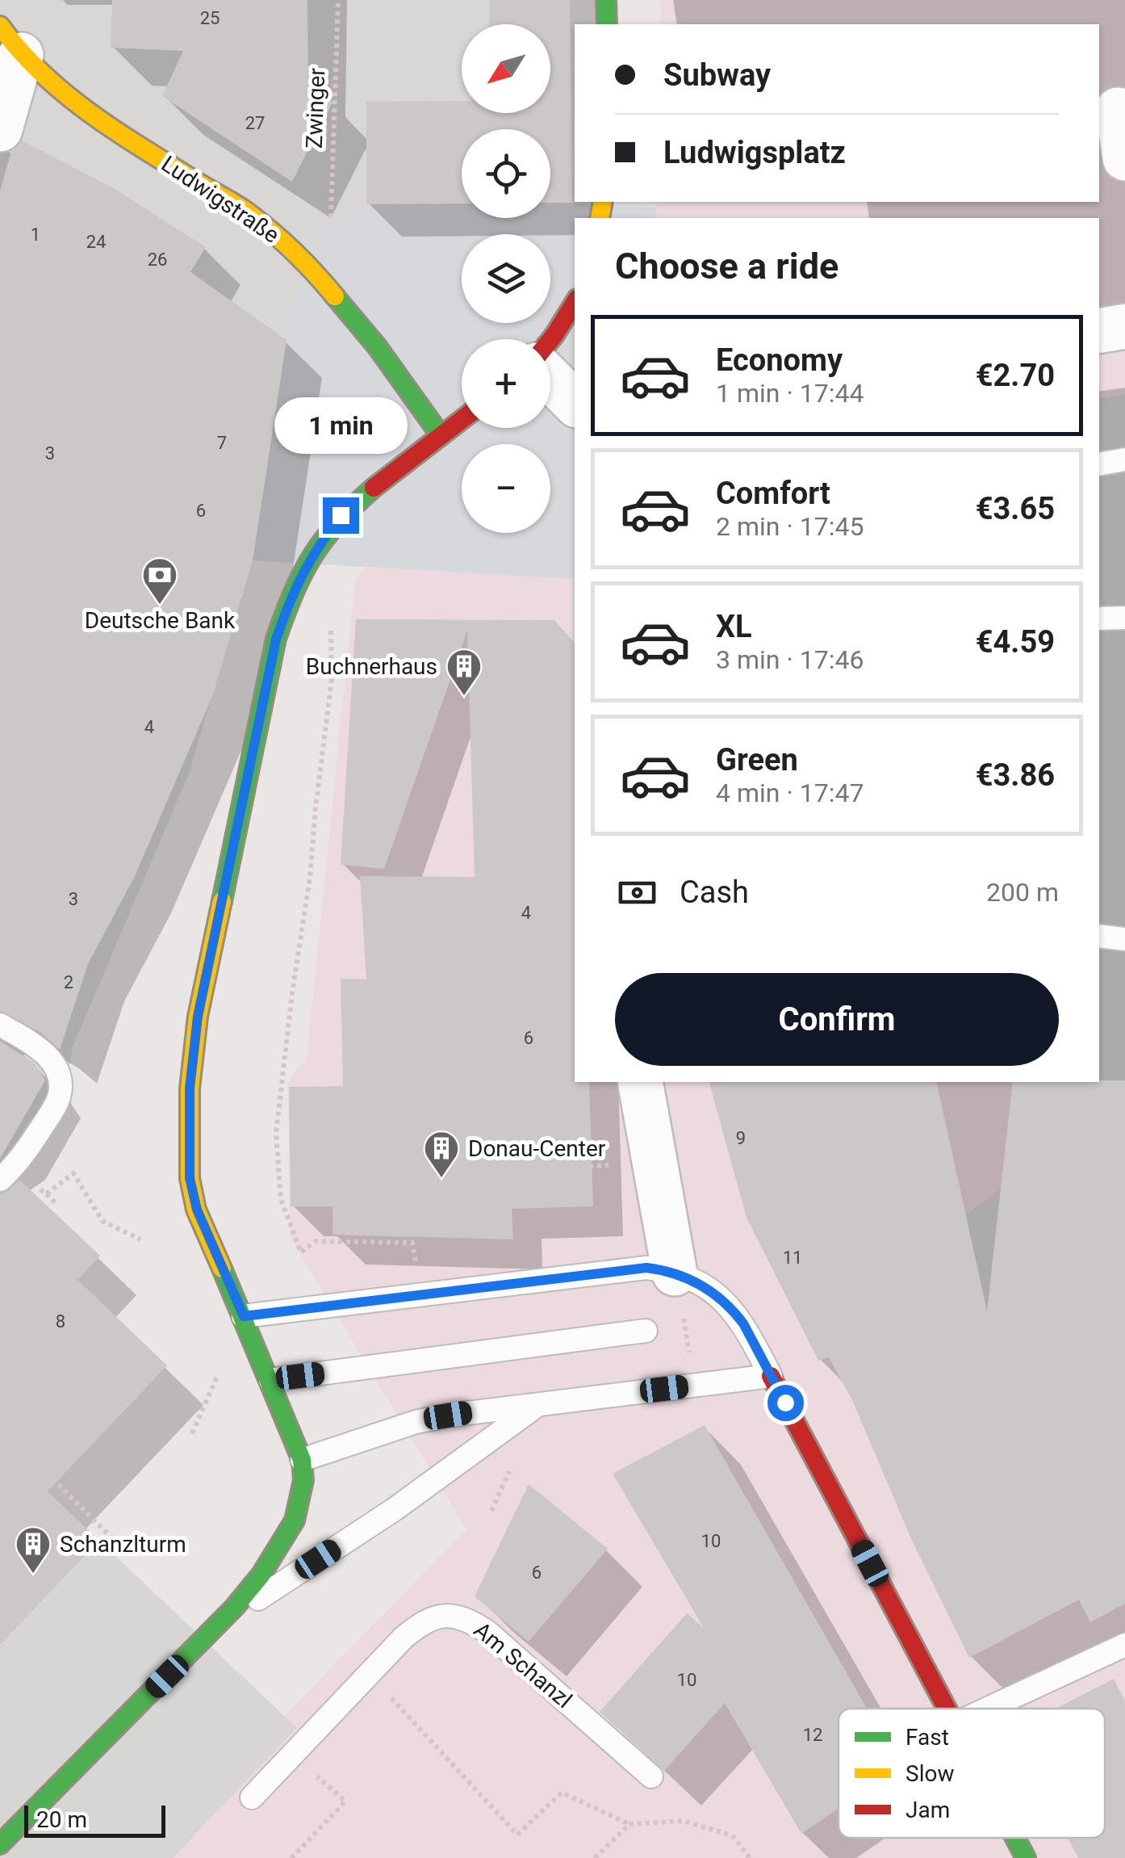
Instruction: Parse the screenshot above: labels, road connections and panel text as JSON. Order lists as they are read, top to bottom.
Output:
{
  "streets": {
    "main road": ["Ludwigstraße"],
    "lane": ["Am Schanzl"],
    "path": ["Zwinger"]
  },
  "places": {
    "bank": ["Deutsche Bank"],
    "building": ["Buchnerhaus", "Donau-Center", "Schanzlturm"]
  },
  "house_numbers": [
    "25",
    "27",
    "1",
    "24",
    "26",
    "7",
    "3",
    "6",
    "4",
    "3",
    "4",
    "2",
    "6",
    "9",
    "11",
    "8",
    "10",
    "6",
    "10",
    "12"
  ],
  "legend": ["Fast", "Slow", "Jam"],
  "scale_bar": "20 m",
  "north": "bottom left",
  "page": {
    "map_buttons": ["+", "−"],
    "banner": ["Subway", "Ludwigsplatz"],
    "heading": "Choose a ride",
    "list": [
      {
        "name": "Economy",
        "note": "1 min · 17:44",
        "value": "€2.70"
      },
      {
        "name": "Comfort",
        "note": "2 min · 17:45",
        "value": "€3.65"
      },
      {
        "name": "XL",
        "note": "3 min · 17:46",
        "value": "€4.59"
      },
      {
        "name": "Green",
        "note": "4 min · 17:47",
        "value": "€3.86"
      }
    ],
    "bubble": "1 min",
    "pay": ["Cash", "200 m"],
    "buttons": "Confirm",
    "scale": "20 m"
  }
}
